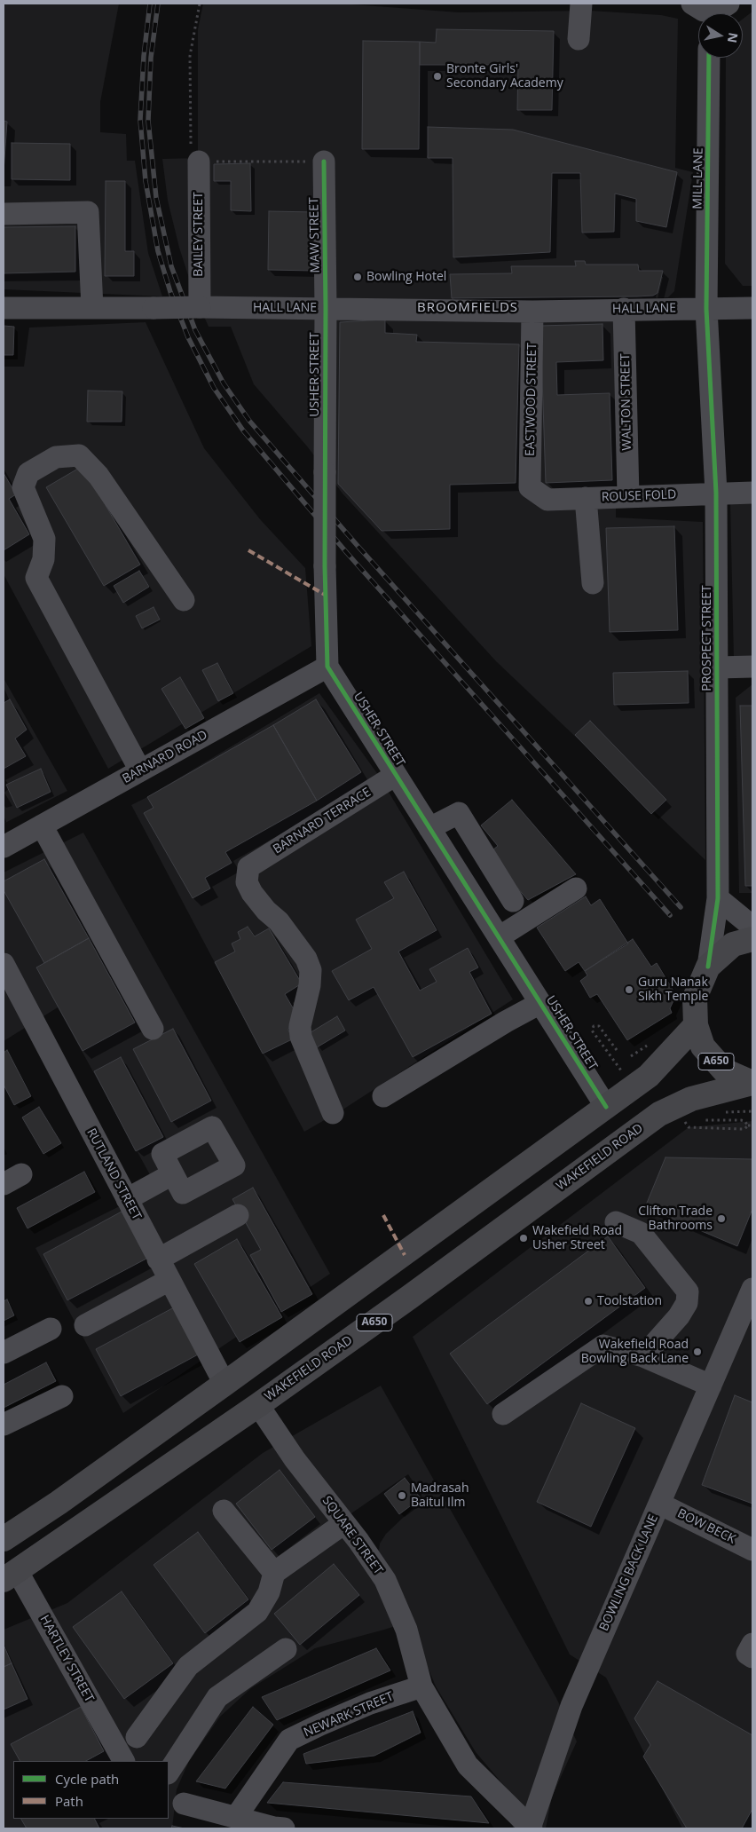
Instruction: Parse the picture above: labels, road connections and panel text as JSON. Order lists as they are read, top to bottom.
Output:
{
  "streets": {
    "main road": ["A650", "WAKEFIELD ROAD"],
    "street": [
      "MILL LANE",
      "BAILEY STREET",
      "MAW STREET",
      "HALL LANE",
      "USHER STREET",
      "EASTWOOD STREET",
      "WALTON STREET",
      "ROUSE FOLD",
      "PROSPECT STREET",
      "BARNARD ROAD",
      "BARNARD TERRACE",
      "RUTLAND STREET",
      "BOW BECK",
      "SQUARE STREET",
      "BOWLING BACK LANE",
      "HARTLEY STREET",
      "NEWARK STREET"
    ]
  },
  "crossings": [
    ["MILL LANE", "HALL LANE"],
    ["MILL LANE", "PROSPECT STREET"],
    ["BAILEY STREET", "HALL LANE"],
    ["MAW STREET", "HALL LANE"],
    ["MAW STREET", "USHER STREET"],
    ["HALL LANE", "USHER STREET"],
    ["HALL LANE", "EASTWOOD STREET"],
    ["HALL LANE", "WALTON STREET"],
    ["HALL LANE", "PROSPECT STREET"],
    ["USHER STREET", "BARNARD ROAD"],
    ["USHER STREET", "BARNARD TERRACE"],
    ["EASTWOOD STREET", "ROUSE FOLD"],
    ["WALTON STREET", "ROUSE FOLD"],
    ["ROUSE FOLD", "PROSPECT STREET"],
    ["PROSPECT STREET", "A650"],
    ["A650", "WAKEFIELD ROAD"],
    ["WAKEFIELD ROAD", "SQUARE STREET"],
    ["WAKEFIELD ROAD", "HARTLEY STREET"],
    ["BOW BECK", "BOWLING BACK LANE"],
    ["SQUARE STREET", "BOWLING BACK LANE"],
    ["SQUARE STREET", "NEWARK STREET"]
  ],
  "districts": ["BROOMFIELDS"],
  "places": [
    "Bronte Girls' Secondary Academy",
    "Bowling Hotel",
    "Guru Nanak Sikh Temple",
    "Clifton Trade Bathrooms",
    "Wakefield Road Usher Street",
    "Toolstation",
    "Wakefield Road Bowling Back Lane",
    "Madrasah Baitul Ilm"
  ],
  "legend": ["Cycle path", "Path"],
  "north": "right"
}
